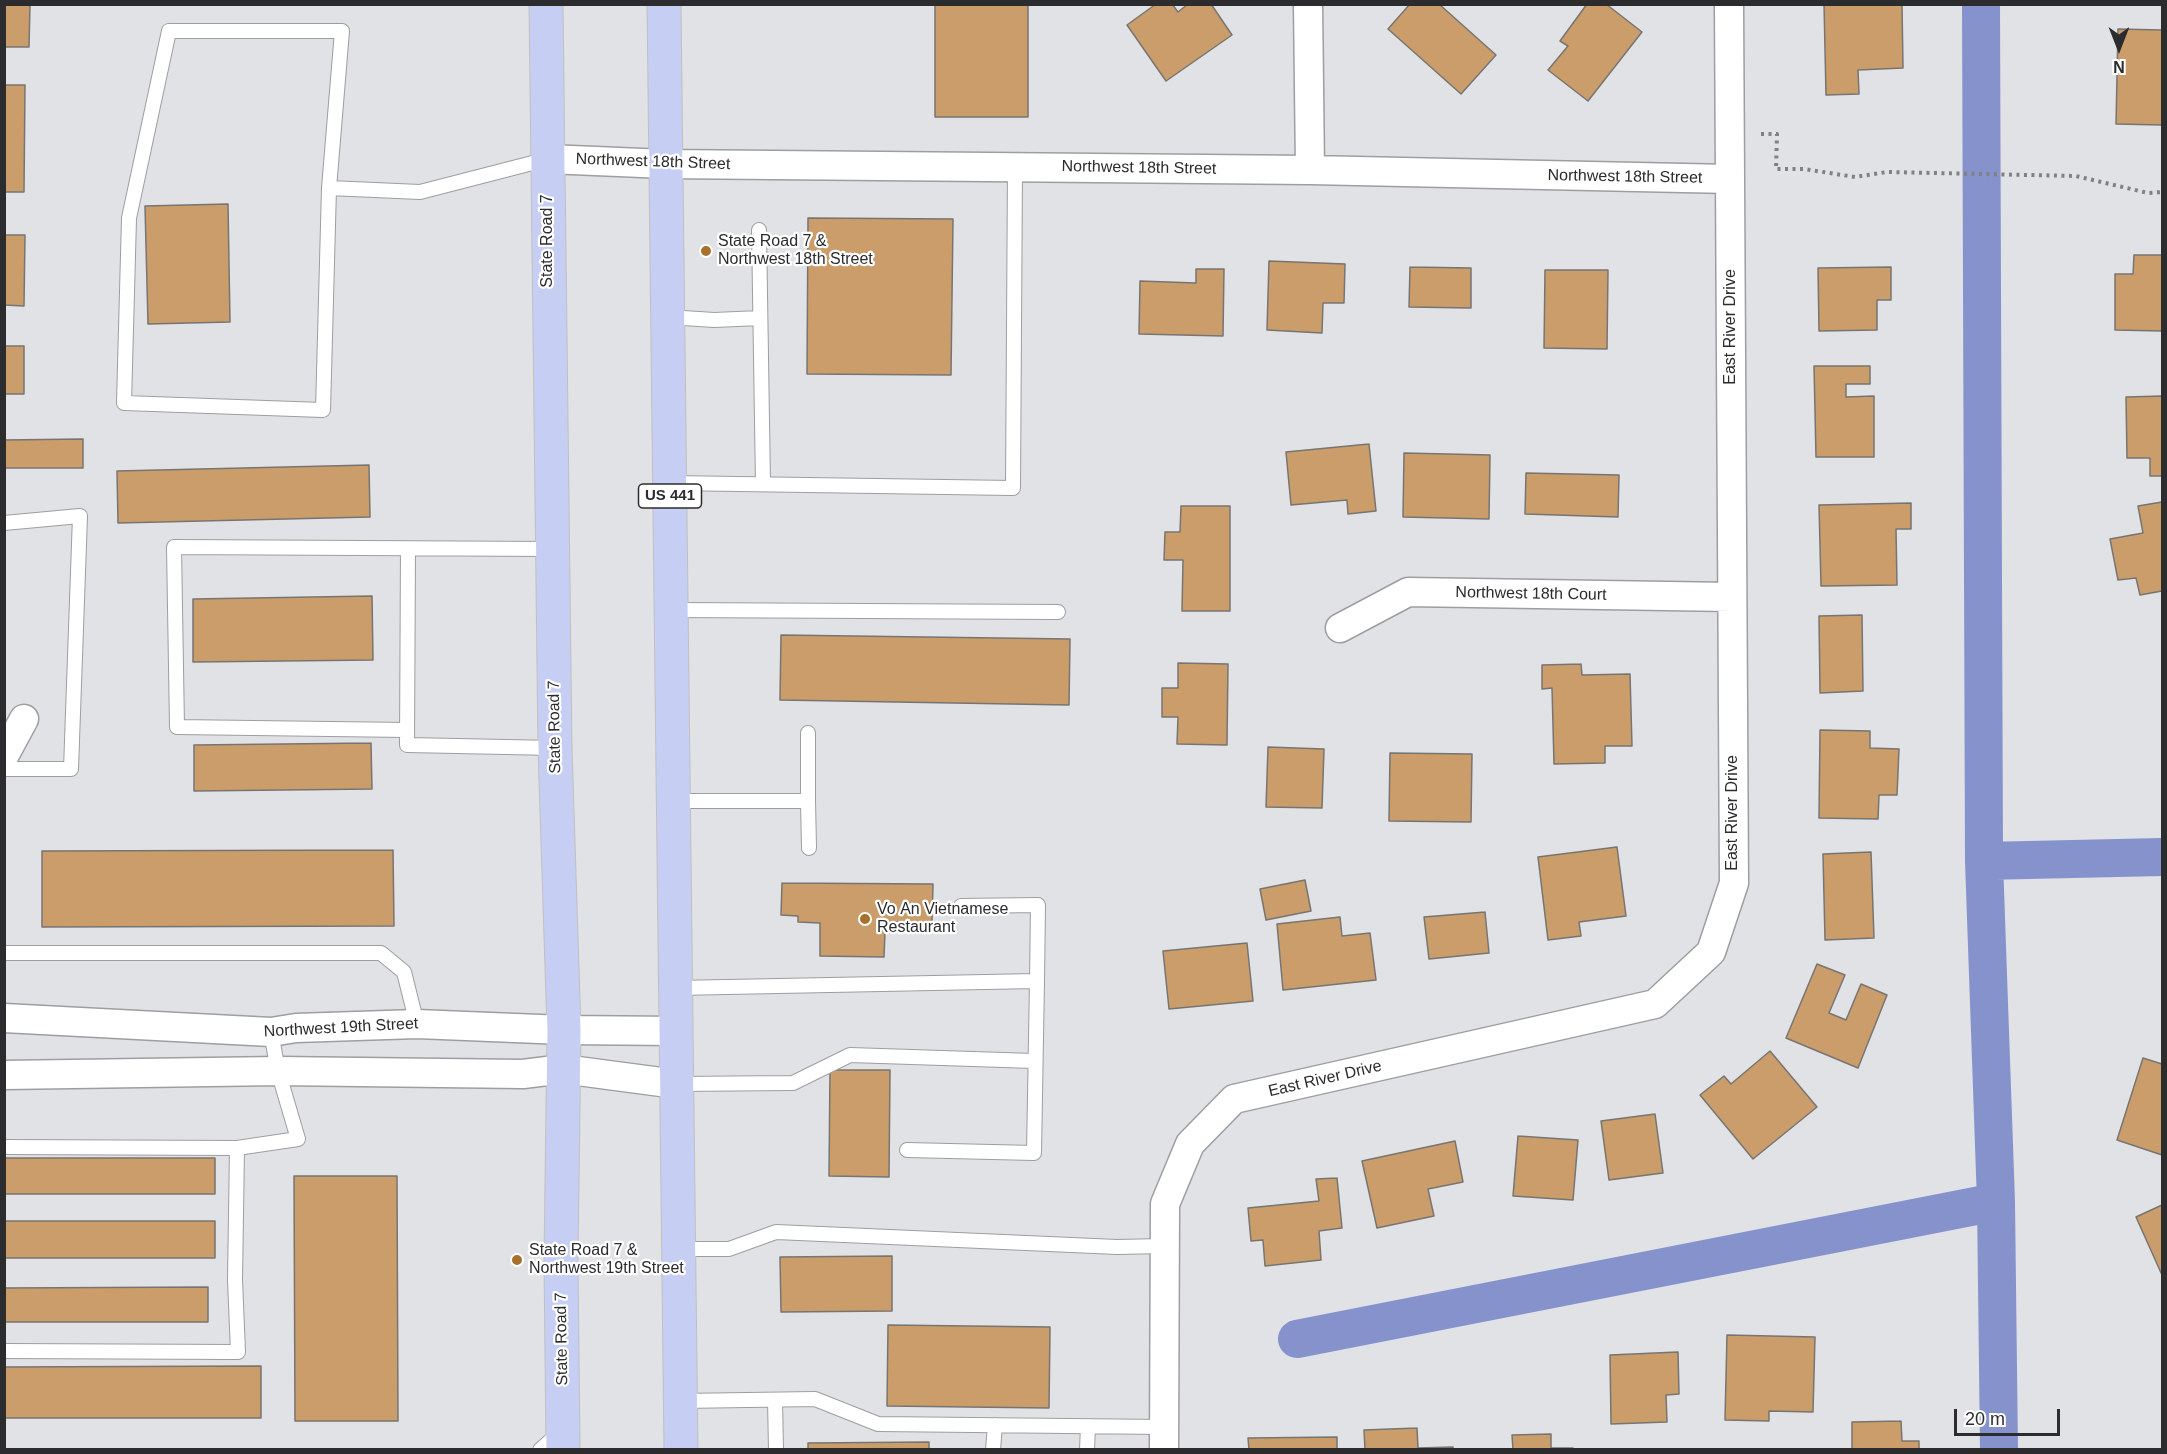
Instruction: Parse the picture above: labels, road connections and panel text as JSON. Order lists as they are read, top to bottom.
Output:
{
  "streets": {
    "main road": ["State Road 7", "US 441"],
    "street": [
      "Northwest 18th Street",
      "East River Drive",
      "Northwest 18th Court",
      "Northwest 19th Street"
    ]
  },
  "crossings": [
    ["Northwest 18th Street", "State Road 7"],
    ["Northwest 18th Street", "East River Drive"],
    ["Northwest 18th Street", "US 441"],
    ["State Road 7", "Northwest 19th Street"],
    ["East River Drive", "Northwest 18th Court"],
    ["US 441", "Northwest 19th Street"]
  ],
  "places": ["State Road 7 & Northwest 18th Street", "Vo An Vietnamese Restaurant", "State Road 7 & Northwest 19th Street"],
  "scale_bar": "20 m",
  "north": "bottom"
}
